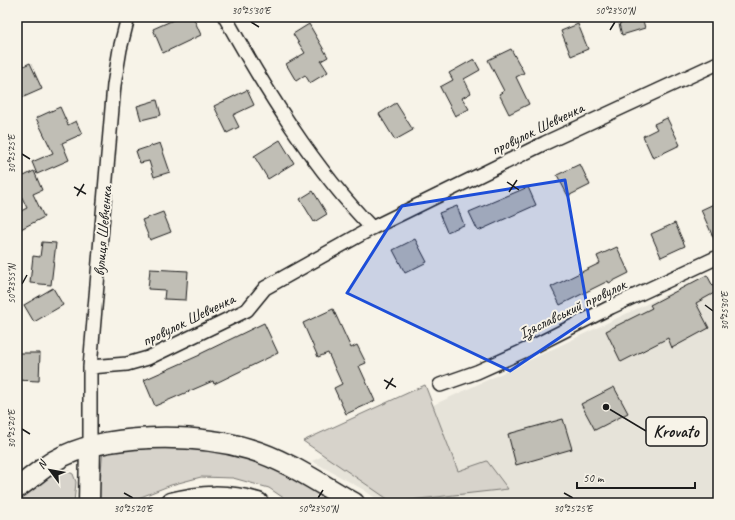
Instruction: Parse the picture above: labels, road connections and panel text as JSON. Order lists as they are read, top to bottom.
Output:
{
  "streets": {
    "main road": ["вулиця Шевченка"],
    "street": ["провулок Шевченка", "Ізяславський провулок"]
  },
  "crossings": [
    ["провулок Шевченка", "вулиця Шевченка"]
  ],
  "places": ["Krovato"],
  "scale_bar": "50 m",
  "north": "top left",
  "coordinates": [
    "30°25'30\"E",
    "50°23'50\"N",
    "30°25'25\"E",
    "50°23'55\"N",
    "30°25'20\"E"
  ]
}
